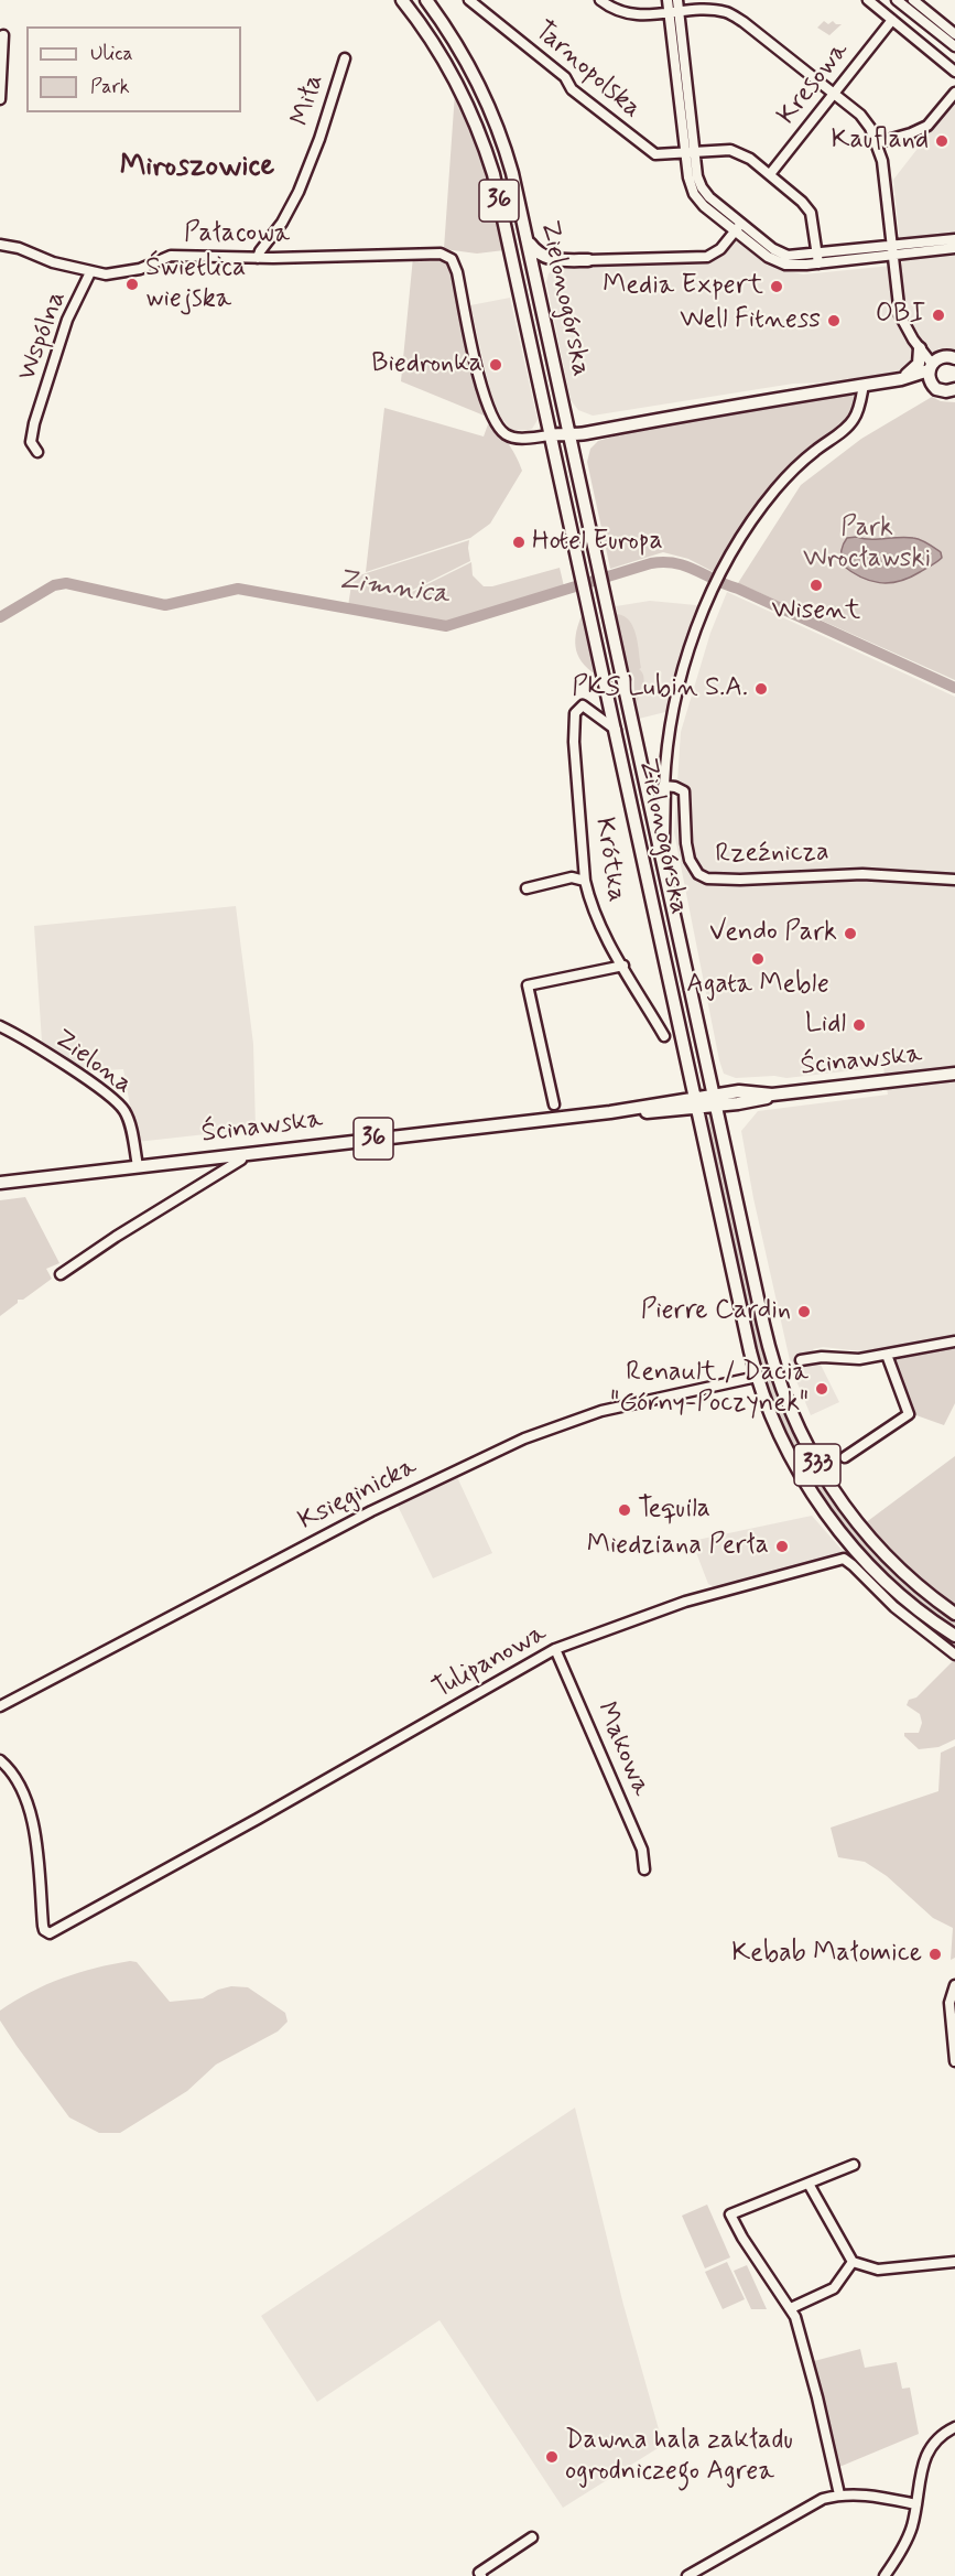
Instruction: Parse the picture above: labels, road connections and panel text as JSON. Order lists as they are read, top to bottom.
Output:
{
  "streets": {
    "main road": [
      "36",
      "Zielonogórska",
      "Ścinawska",
      "333"
    ],
    "street": [
      "Tarnopolska",
      "Kresowa",
      "Miła",
      "Pałacowa",
      "Wspólna",
      "Rzeźnicza",
      "Krótka",
      "Zielona",
      "Księginicka",
      "Tulipanowa",
      "Makowa"
    ]
  },
  "crossings": [
    ["Tarnopolska", "Kresowa"],
    ["Miła", "Pałacowa"],
    ["36", "Zielonogórska"],
    ["36", "Ścinawska"],
    ["Pałacowa", "Zielonogórska"],
    ["Pałacowa", "Wspólna"],
    ["Zielonogórska", "Krótka"],
    ["Zielonogórska", "Ścinawska"],
    ["Zielonogórska", "Księginicka"],
    ["Ścinawska", "Zielona"],
    ["Tulipanowa", "Makowa"]
  ],
  "districts": ["Miroszowice"],
  "water": ["Zimnica"],
  "parks": ["Park Wrocławski"],
  "places": [
    "Kaufland",
    "Świetlica wiejska",
    "Media Expert",
    "OBI",
    "Well Fitness",
    "Biedronka",
    "Hotel Europa",
    "Wisent",
    "PKS Lubin S.A.",
    "Vendo Park",
    "Agata Meble",
    "Lidl",
    "Pierre Cardin",
    "Renault / Dacia \"Górny-Poczynek\"",
    "Tequila",
    "Miedziana Perła",
    "Kebab Małomice",
    "Dawna hala zakładu ogrodniczego Agrea"
  ],
  "legend": ["Ulica", "Park"]
}
